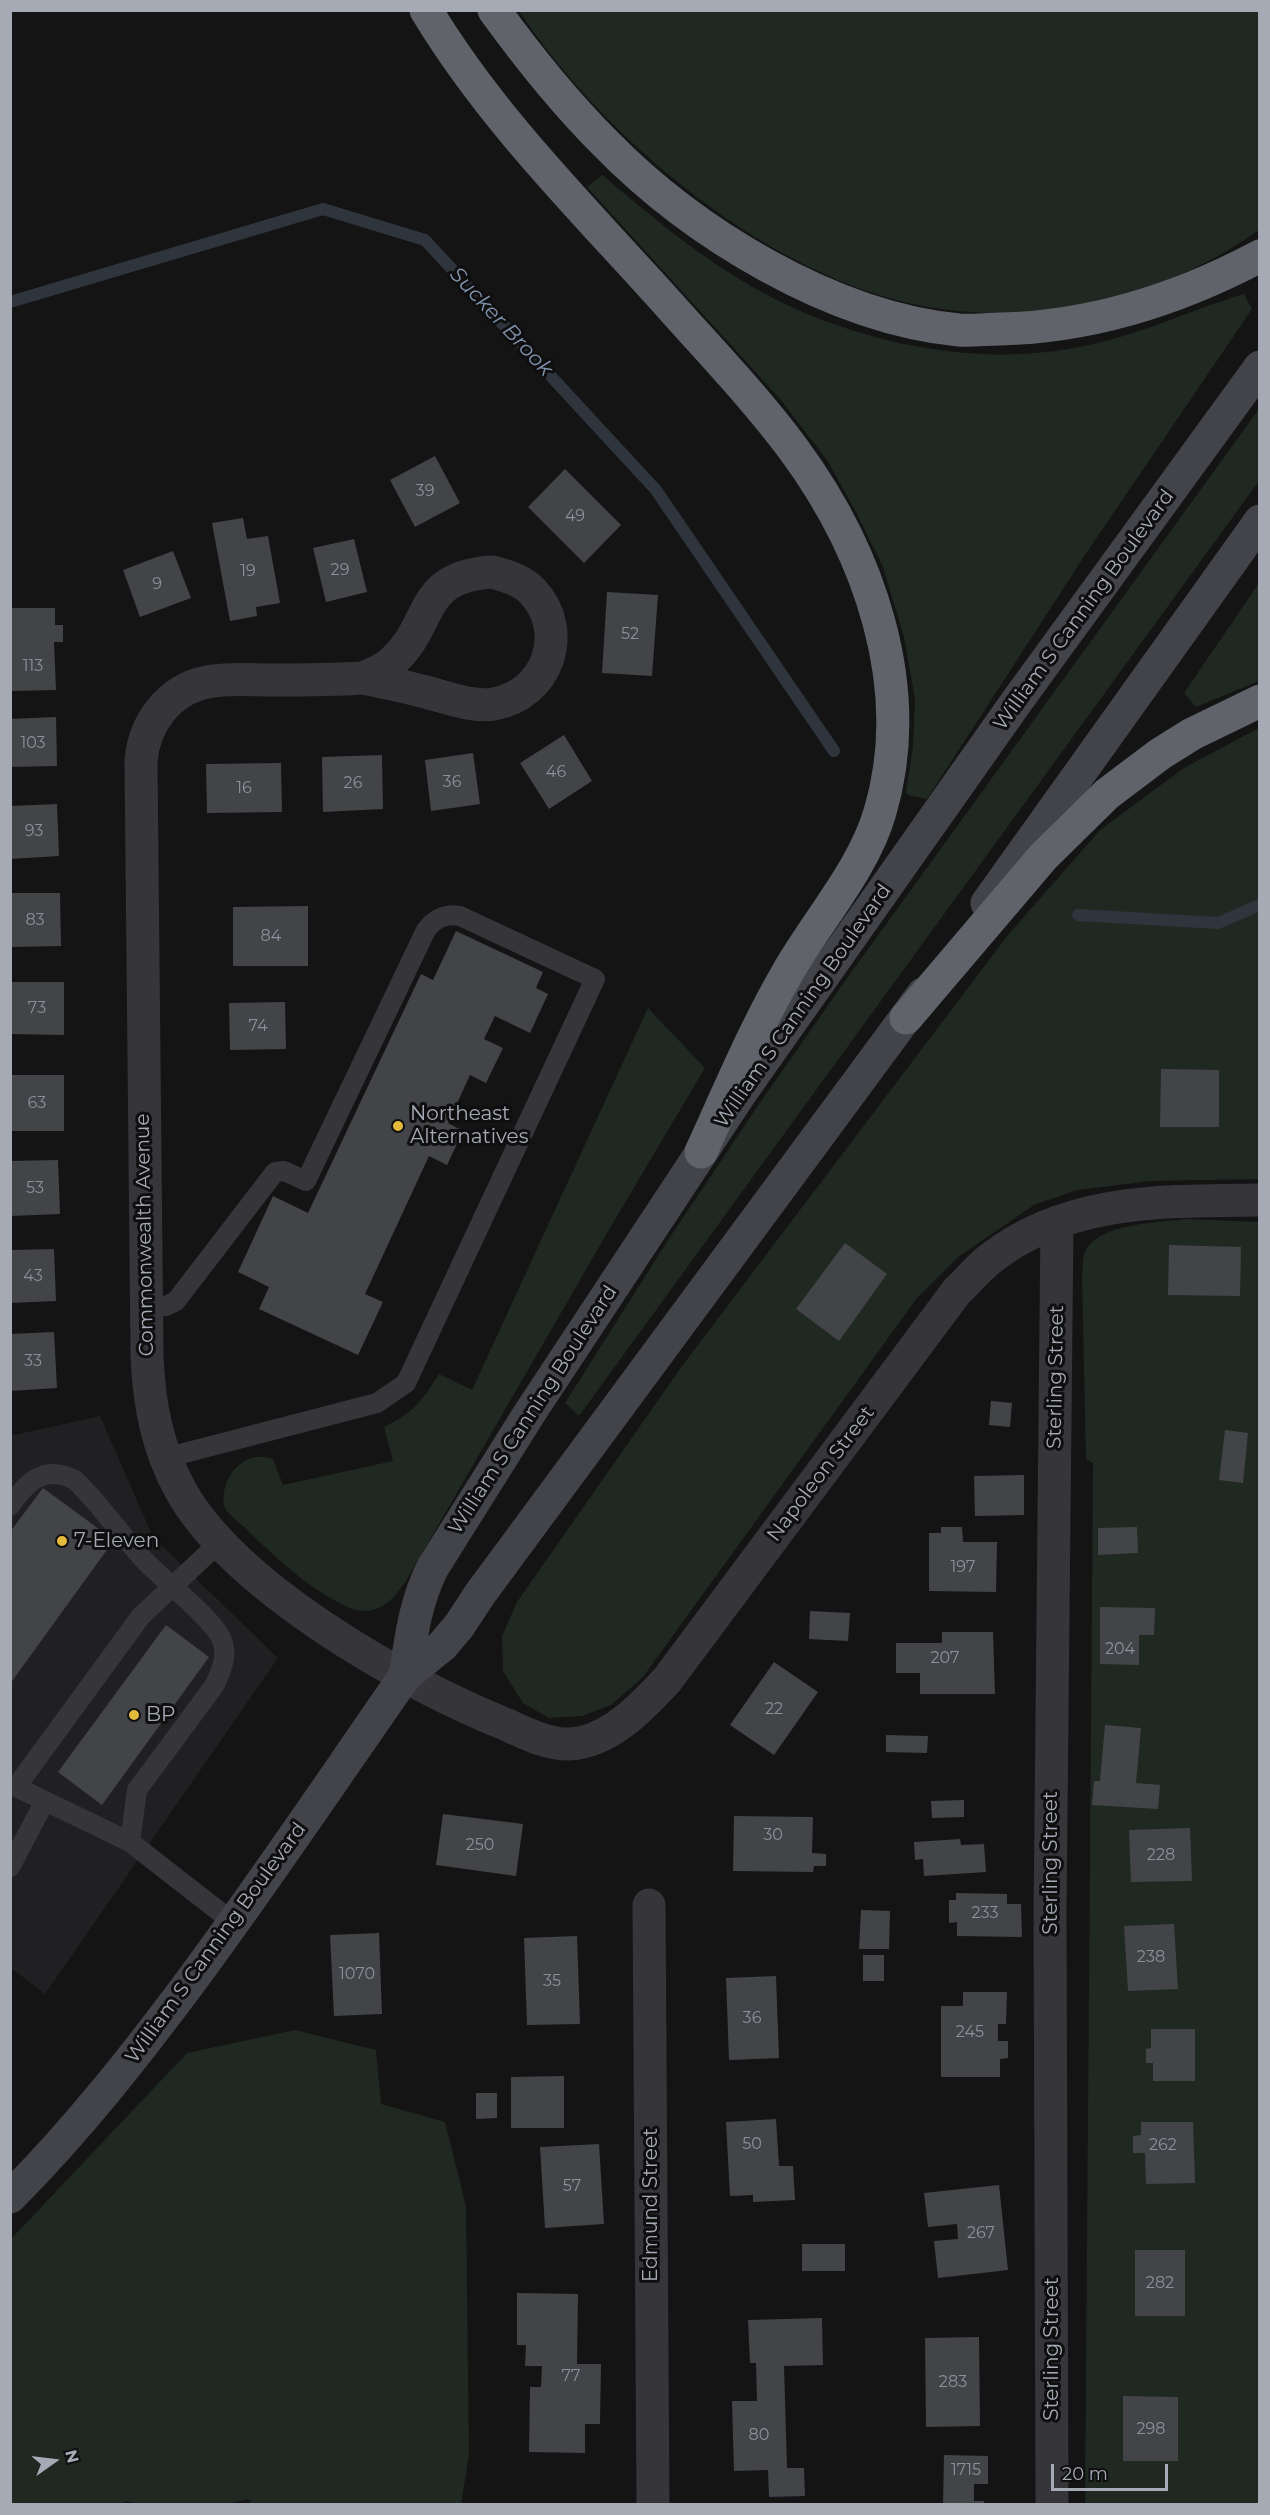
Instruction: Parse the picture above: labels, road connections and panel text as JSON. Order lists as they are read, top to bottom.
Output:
{
  "streets": {
    "main road": ["William S Canning Boulevard"],
    "street": [
      "Commonwealth Avenue",
      "Sterling Street",
      "Napoleon Street",
      "Edmund Street"
    ]
  },
  "crossings": [
    ["William S Canning Boulevard", "Commonwealth Avenue"],
    ["William S Canning Boulevard", "Napoleon Street"],
    ["Commonwealth Avenue", "Napoleon Street"],
    ["Sterling Street", "Napoleon Street"]
  ],
  "water": ["Sucker Brook"],
  "places": ["Northeast Alternatives", "7-Eleven", "BP"],
  "house_numbers": [
    "39",
    "49",
    "29",
    "19",
    "9",
    "52",
    "113",
    "103",
    "46",
    "36",
    "26",
    "16",
    "93",
    "83",
    "84",
    "73",
    "74",
    "63",
    "53",
    "43",
    "33",
    "197",
    "204",
    "207",
    "22",
    "30",
    "250",
    "228",
    "233",
    "238",
    "1070",
    "35",
    "36",
    "245",
    "50",
    "262",
    "57",
    "267",
    "282",
    "77",
    "283",
    "298",
    "80",
    "1715"
  ],
  "scale_bar": "20 m",
  "north": "right"
}
